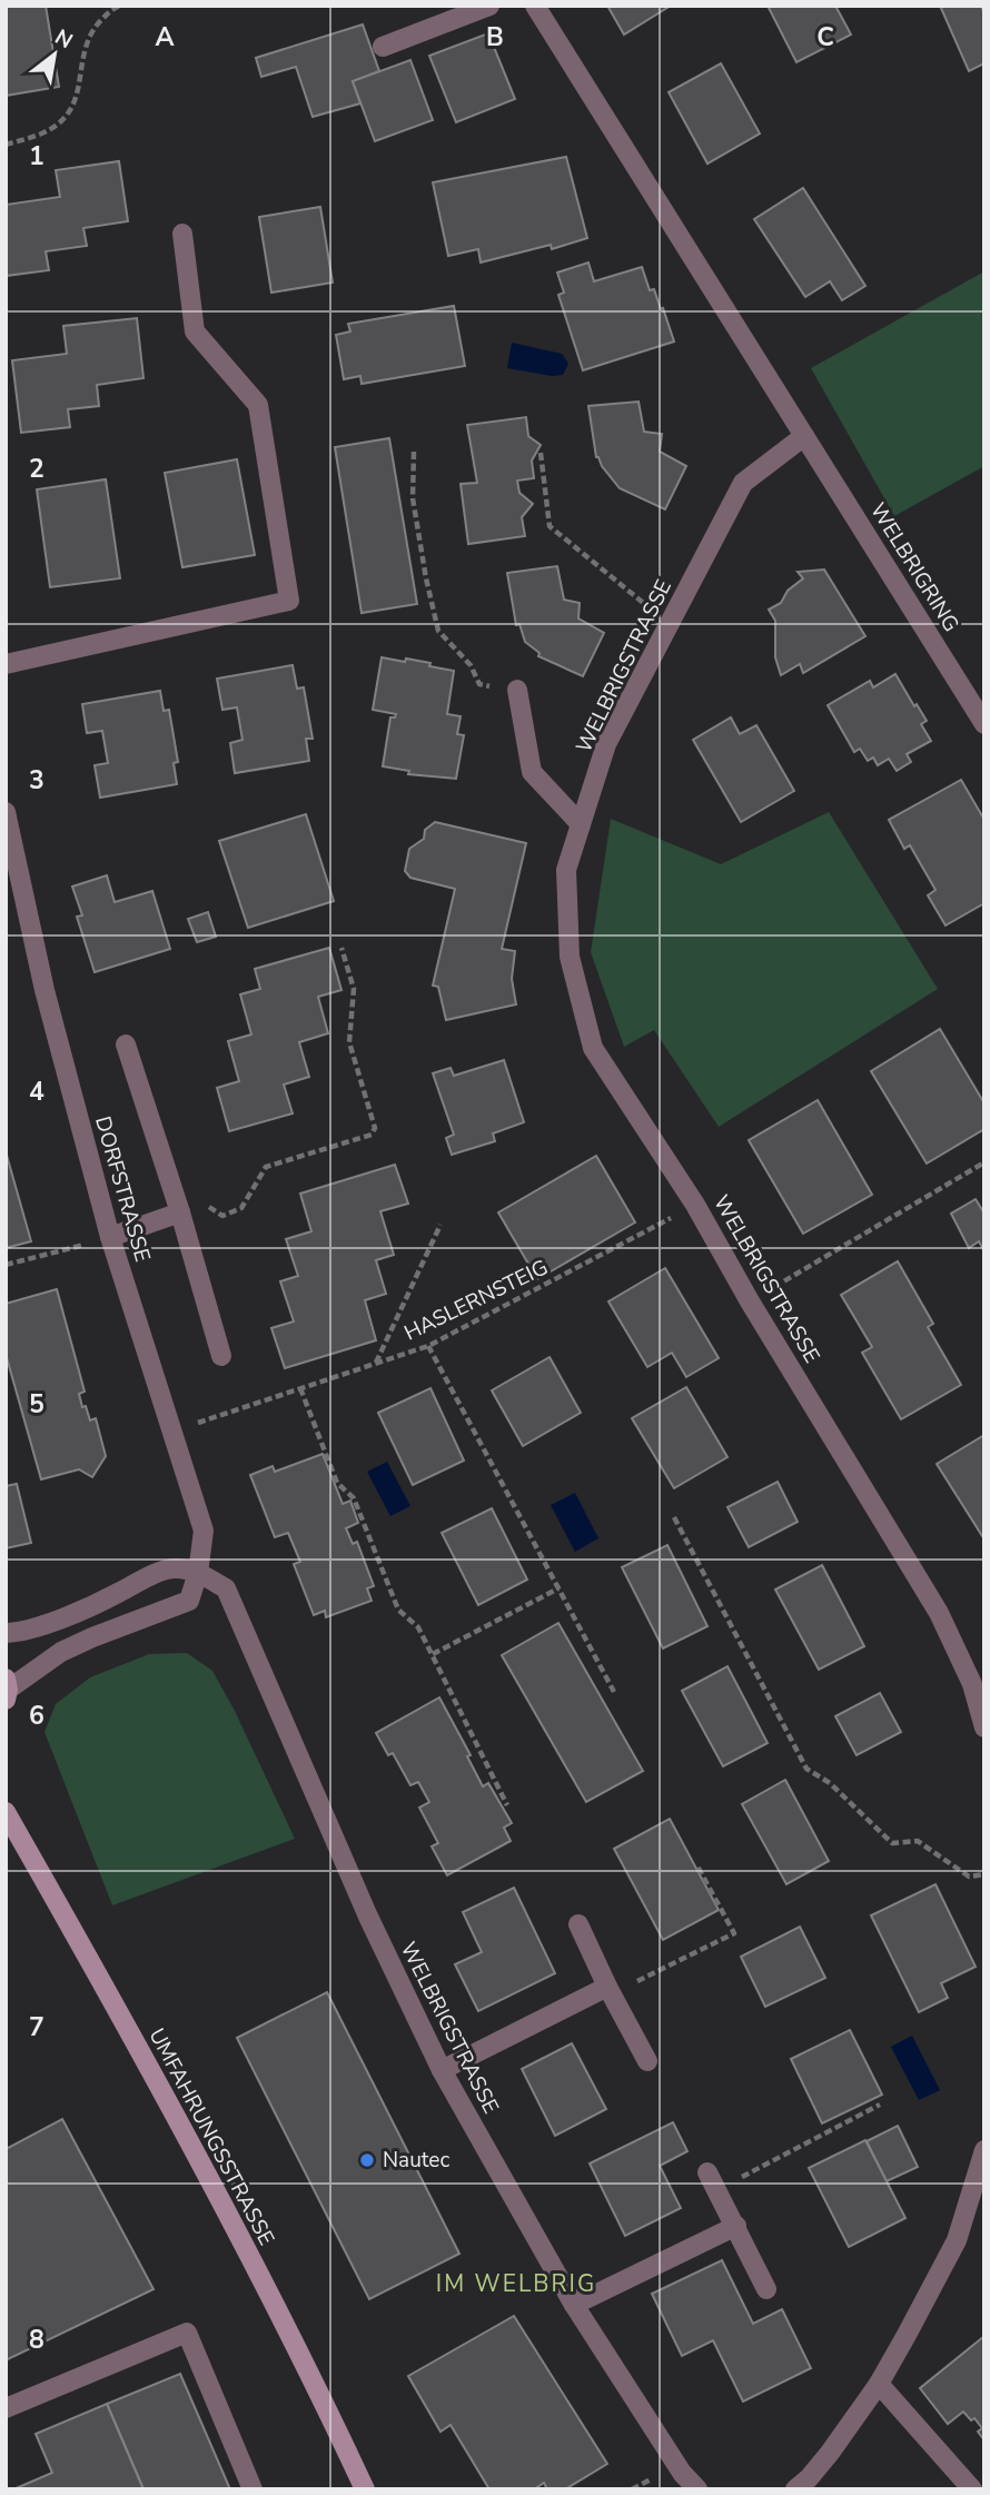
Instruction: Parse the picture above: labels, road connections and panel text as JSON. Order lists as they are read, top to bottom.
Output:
{
  "streets": {
    "main road": ["UMFAHRUNGSSTRASSE"],
    "street": ["WELBRIGRING", "WELBRIGSTRASSE", "DORFSTRASSE"],
    "path": ["HASLERNSTEIG"]
  },
  "crossings": [
    ["WELBRIGRING", "WELBRIGSTRASSE"],
    ["WELBRIGSTRASSE", "DORFSTRASSE"],
    ["WELBRIGSTRASSE", "HASLERNSTEIG"],
    ["DORFSTRASSE", "HASLERNSTEIG"]
  ],
  "districts": ["IM WELBRIG"],
  "places": ["Nautec"],
  "north": "top right",
  "grid": {
    "columns": ["A", "B", "C"],
    "rows": [
      "1",
      "2",
      "3",
      "4",
      "5",
      "6",
      "7",
      "8"
    ]
  }
}
